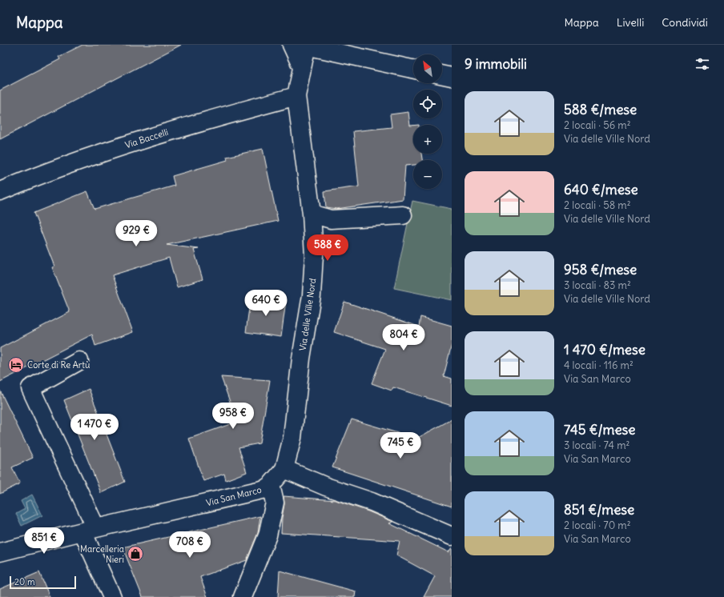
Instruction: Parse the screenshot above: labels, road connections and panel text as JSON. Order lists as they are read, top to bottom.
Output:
{
  "streets": {
    "street": ["Via Baccelli", "Via delle Ville Nord", "Via San Marco"]
  },
  "crossings": [
    ["Via Baccelli", "Via delle Ville Nord"],
    ["Via delle Ville Nord", "Via San Marco"]
  ],
  "places": {
    "hotel": ["Corte di Re Artù"],
    "shop": ["Marcelleria Nieri"]
  },
  "scale_bar": "20 m",
  "north": "top left",
  "page": {
    "header": "Mappa",
    "nav": ["Mappa", "Livelli", "Condividi"],
    "heading": "9 immobili",
    "map_buttons": ["+", "−"],
    "list": [
      {
        "name": "588 €/mese",
        "note": "2 locali · 56 m² · Via delle Ville Nord"
      },
      {
        "name": "640 €/mese",
        "note": "2 locali · 58 m² · Via delle Ville Nord"
      },
      {
        "name": "958 €/mese",
        "note": "3 locali · 83 m² · Via delle Ville Nord"
      },
      {
        "name": "1 470 €/mese",
        "note": "4 locali · 116 m² · Via San Marco"
      },
      {
        "name": "745 €/mese",
        "note": "3 locali · 74 m² · Via San Marco"
      },
      {
        "name": "851 €/mese",
        "note": "2 locali · 70 m² · Via San Marco"
      }
    ],
    "price": [
      "929 €",
      "588 €",
      "640 €",
      "804 €",
      "958 €",
      "1 470 €",
      "745 €",
      "851 €",
      "708 €"
    ],
    "scale": "20 m"
  }
}
